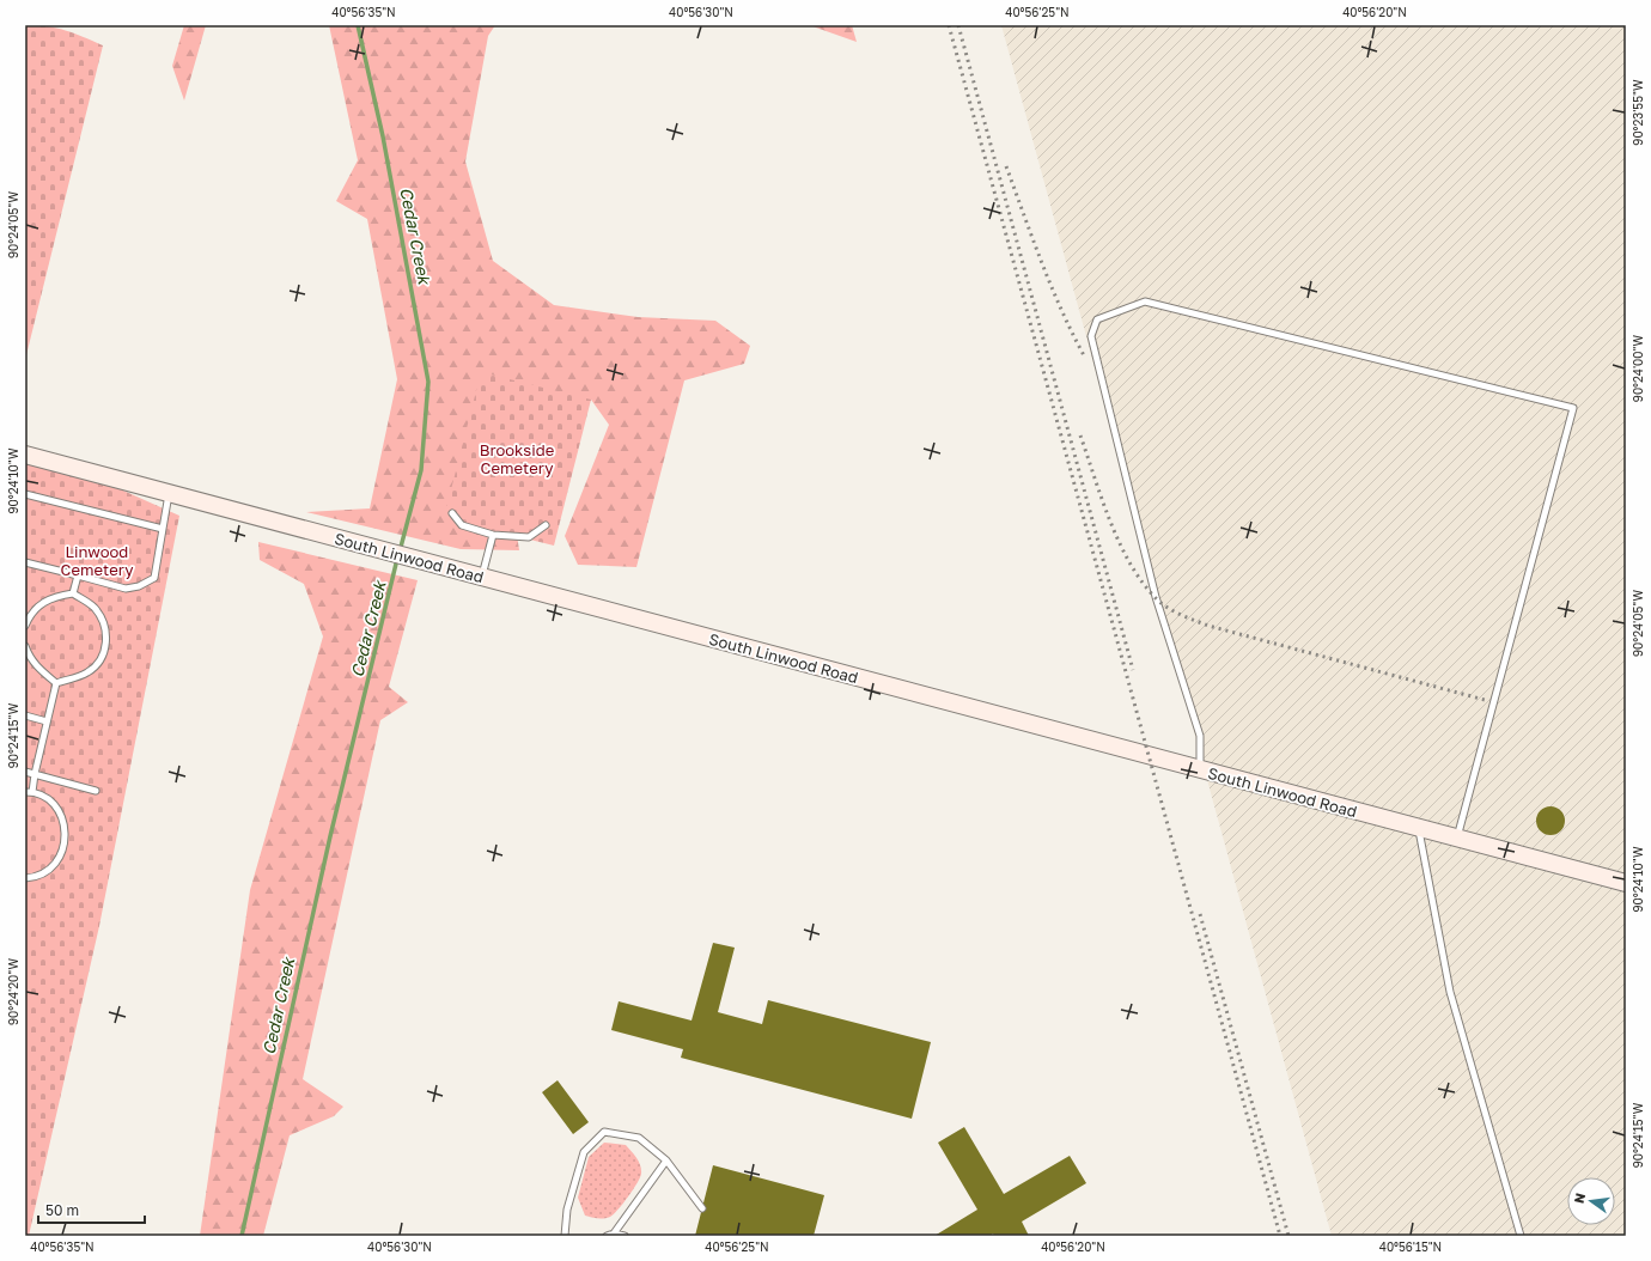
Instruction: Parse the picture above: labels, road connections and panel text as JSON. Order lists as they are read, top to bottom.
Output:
{
  "streets": {
    "main road": ["South Linwood Road"]
  },
  "water": ["Cedar Creek"],
  "parks": ["Brookside Cemetery", "Linwood Cemetery"],
  "scale_bar": "50 m",
  "north": "left",
  "coordinates": [
    "40°56'35\"N",
    "40°56'30\"N",
    "40°56'25\"N",
    "40°56'20\"N",
    "90°23'55\"W",
    "90°24'05\"W",
    "90°24'00\"W",
    "90°24'10\"W",
    "90°24'15\"W",
    "90°24'20\"W",
    "40°56'15\"N"
  ]
}
